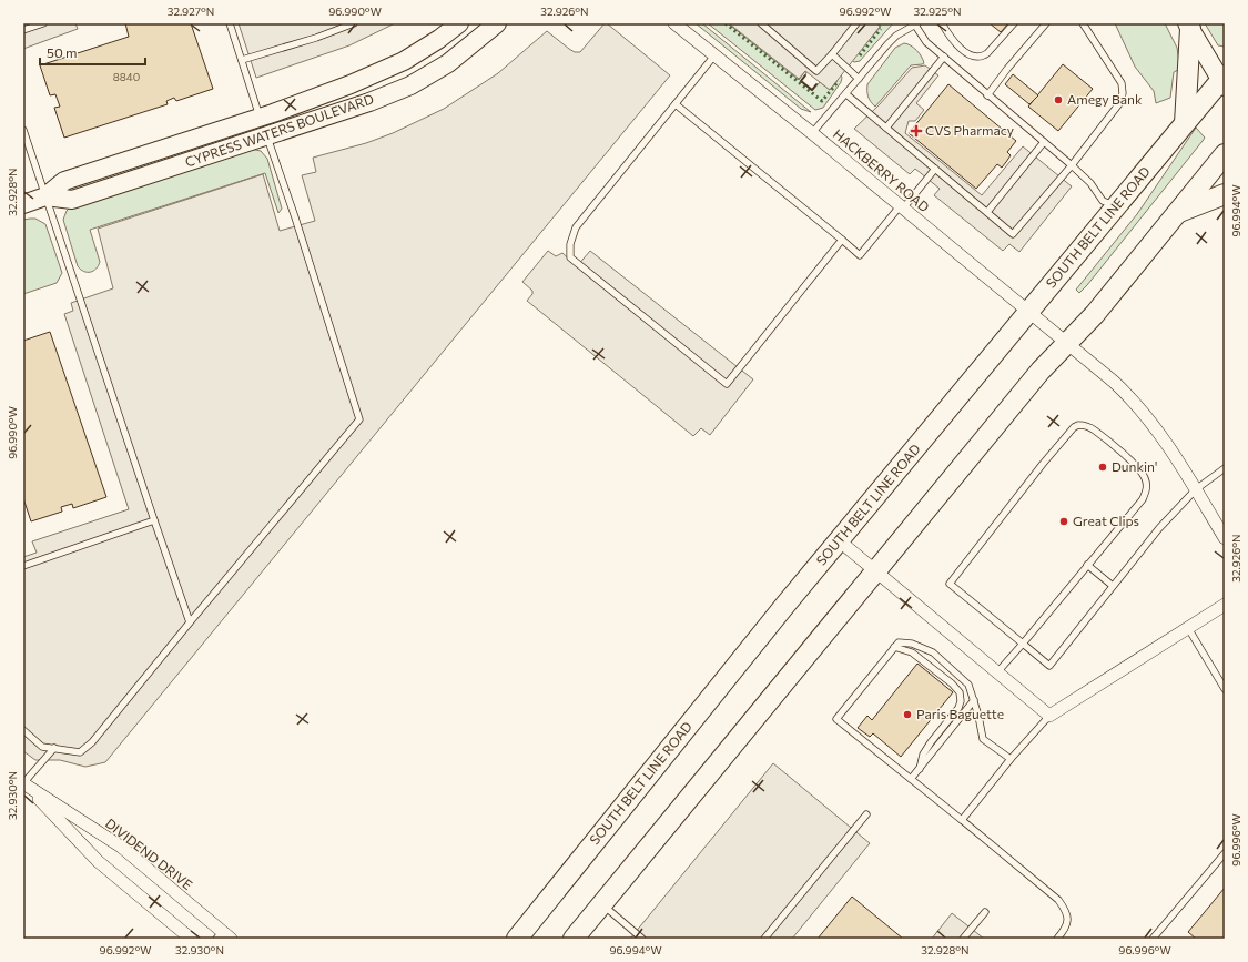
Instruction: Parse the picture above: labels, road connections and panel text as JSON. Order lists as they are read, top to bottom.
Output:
{
  "streets": {
    "main road": ["SOUTH BELT LINE ROAD"],
    "street": ["CYPRESS WATERS BOULEVARD", "HACKBERRY ROAD", "DIVIDEND DRIVE"]
  },
  "crossings": [
    ["HACKBERRY ROAD", "SOUTH BELT LINE ROAD"]
  ],
  "places": {
    "other": [
      "Amegy Bank",
      "Dunkin'",
      "Great Clips",
      "Paris Baguette"
    ],
    "health": ["CVS Pharmacy"]
  },
  "house_numbers": ["8840"],
  "scale_bar": "50 m",
  "coordinates": [
    "32.927°N",
    "96.990°W",
    "32.926°N",
    "96.992°W",
    "32.925°N",
    "32.928°N",
    "96.994°W",
    "32.930°N",
    "96.996°W"
  ]
}
